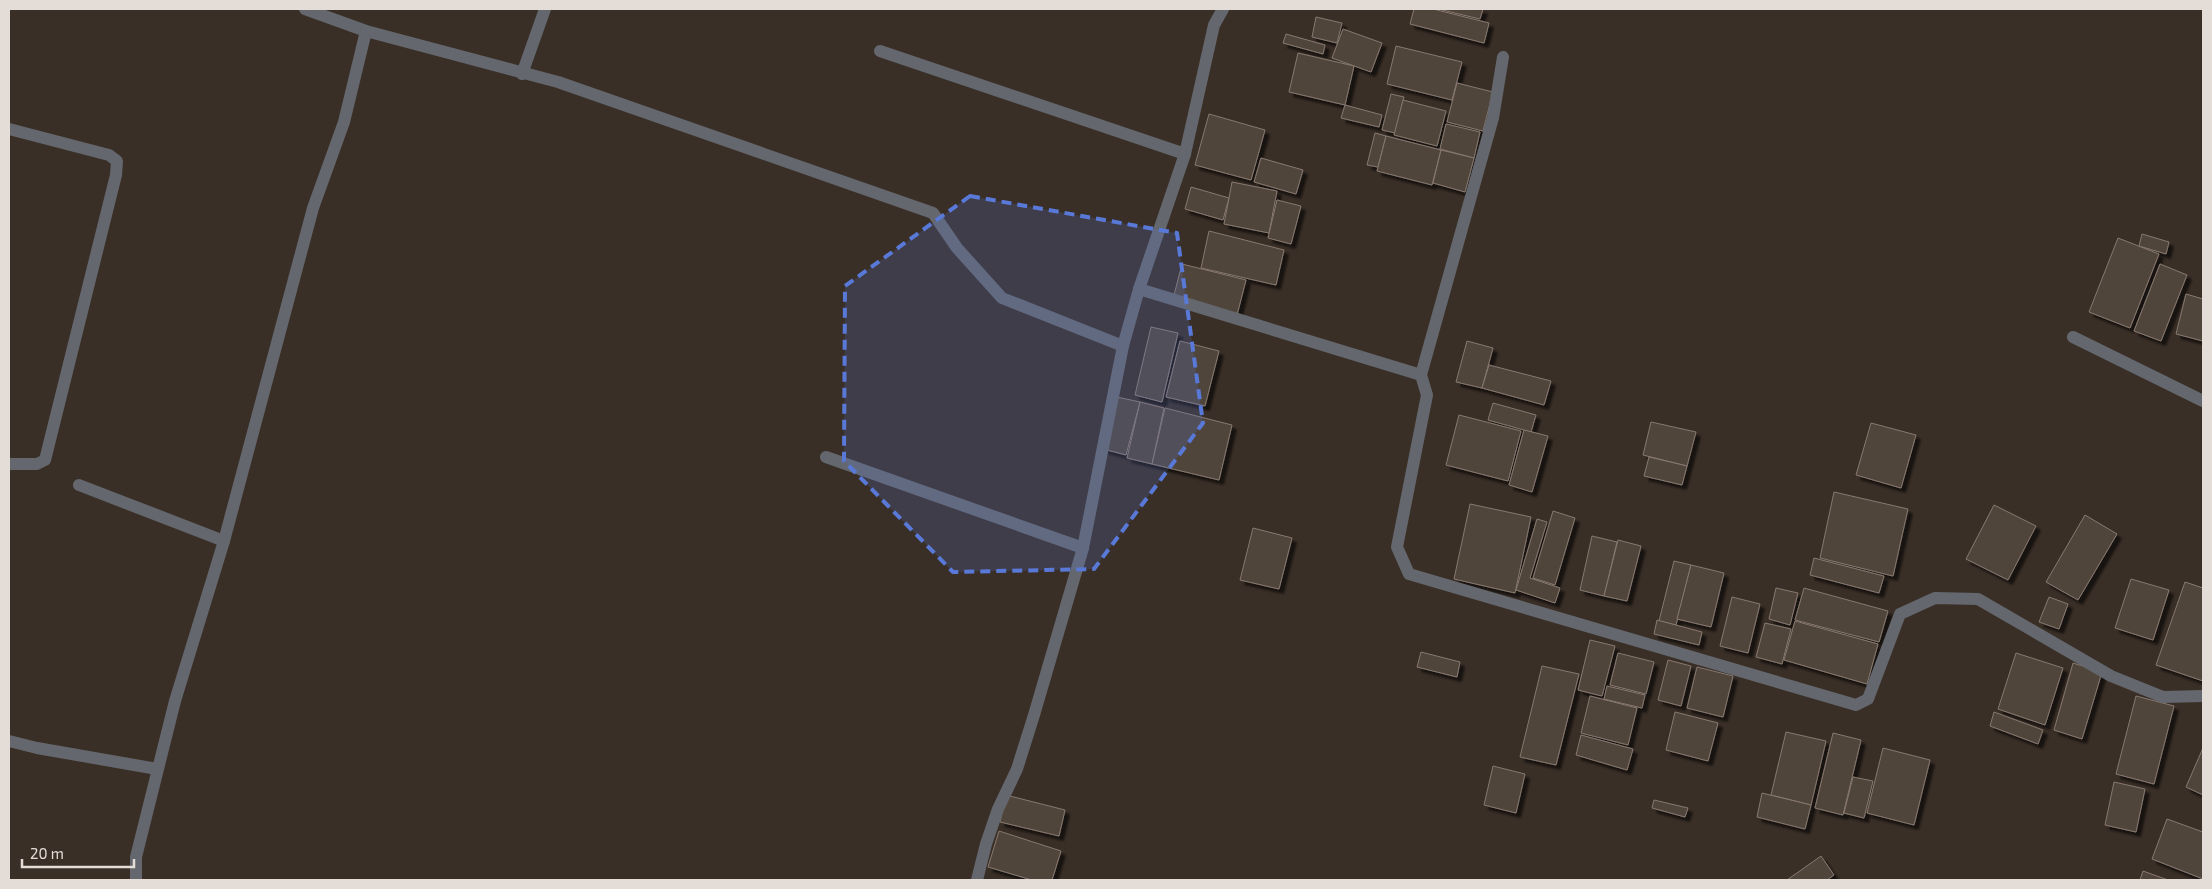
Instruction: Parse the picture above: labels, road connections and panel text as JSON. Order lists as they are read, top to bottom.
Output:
{
  "scale_bar": "20 m"
}
